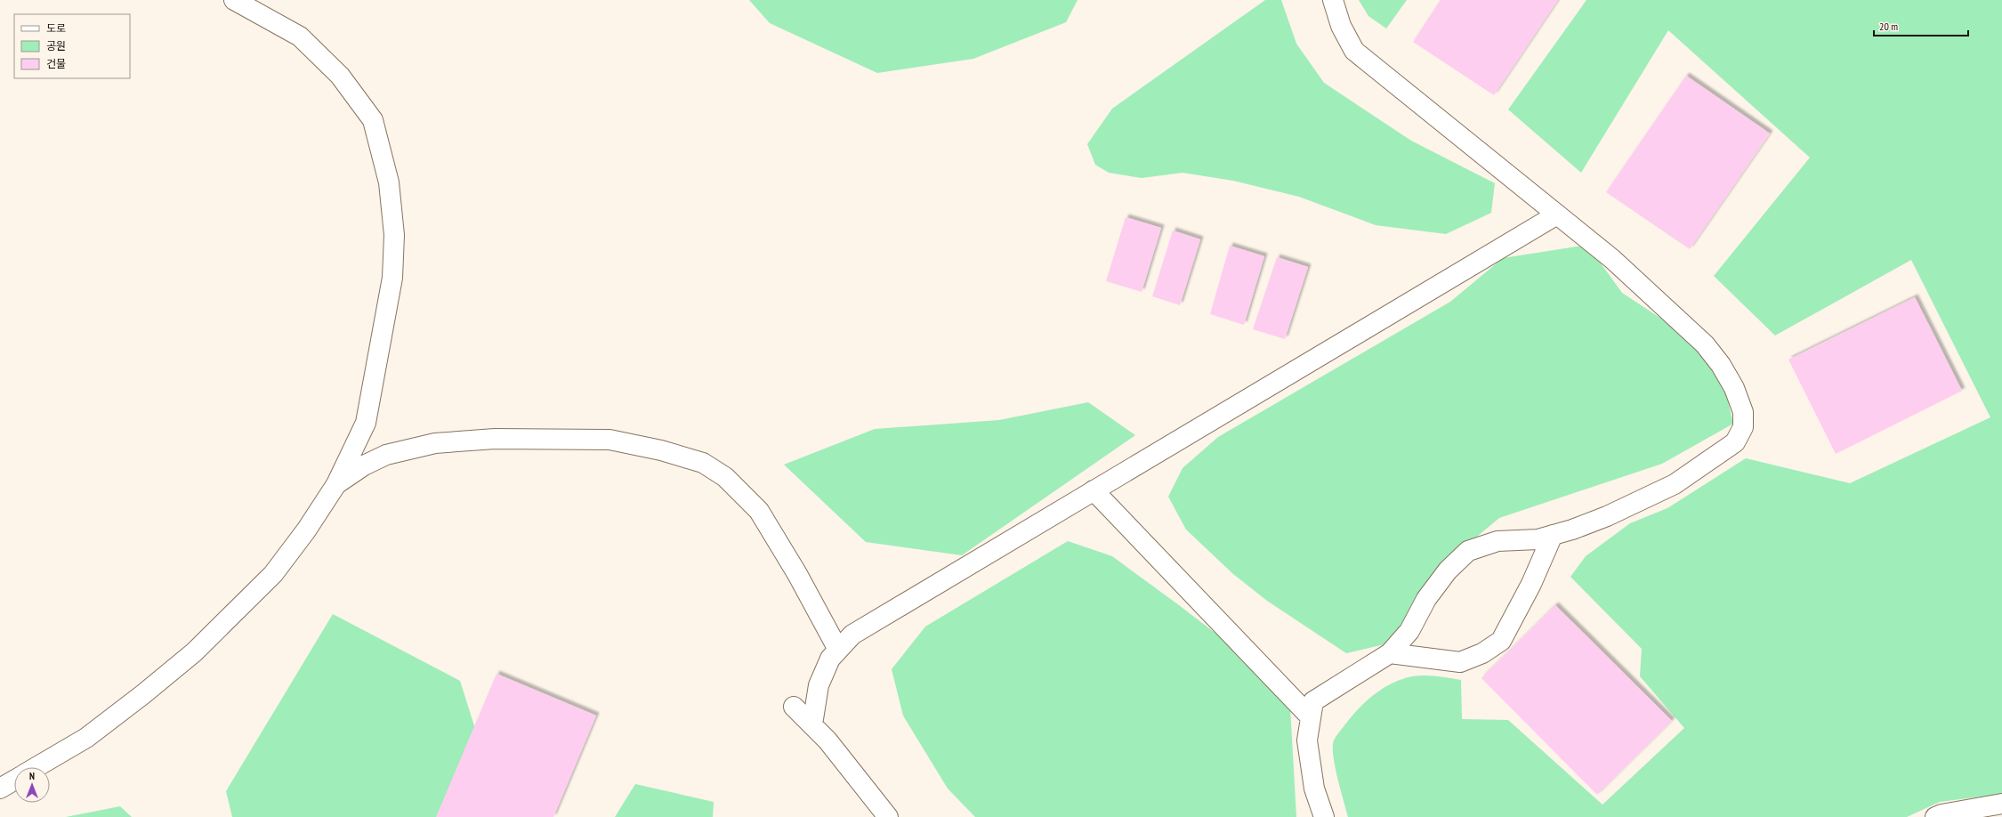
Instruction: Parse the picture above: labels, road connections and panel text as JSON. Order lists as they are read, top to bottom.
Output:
{
  "legend": ["도로", "공원", "건물"],
  "scale_bar": "20 m",
  "north": "top"
}
